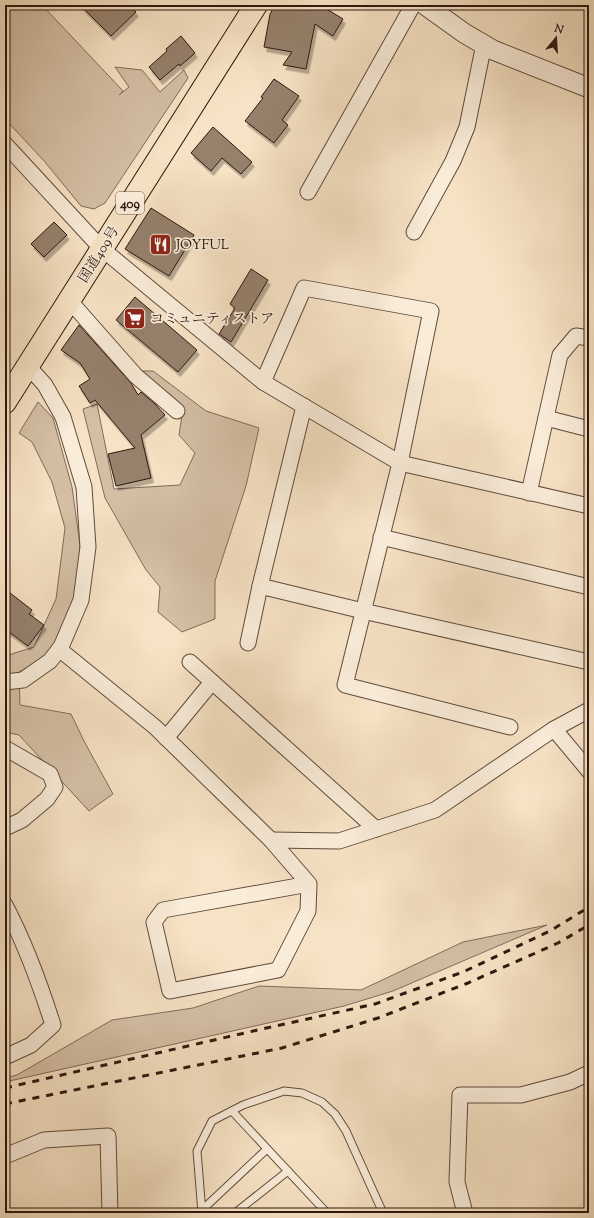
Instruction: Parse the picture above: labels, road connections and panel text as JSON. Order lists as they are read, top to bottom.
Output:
{
  "streets": {
    "highway": ["409", "国道409号"]
  },
  "places": {
    "restaurant": ["JOYFUL"],
    "supermarket": ["コミュニティストア"]
  },
  "north": "top"
}
